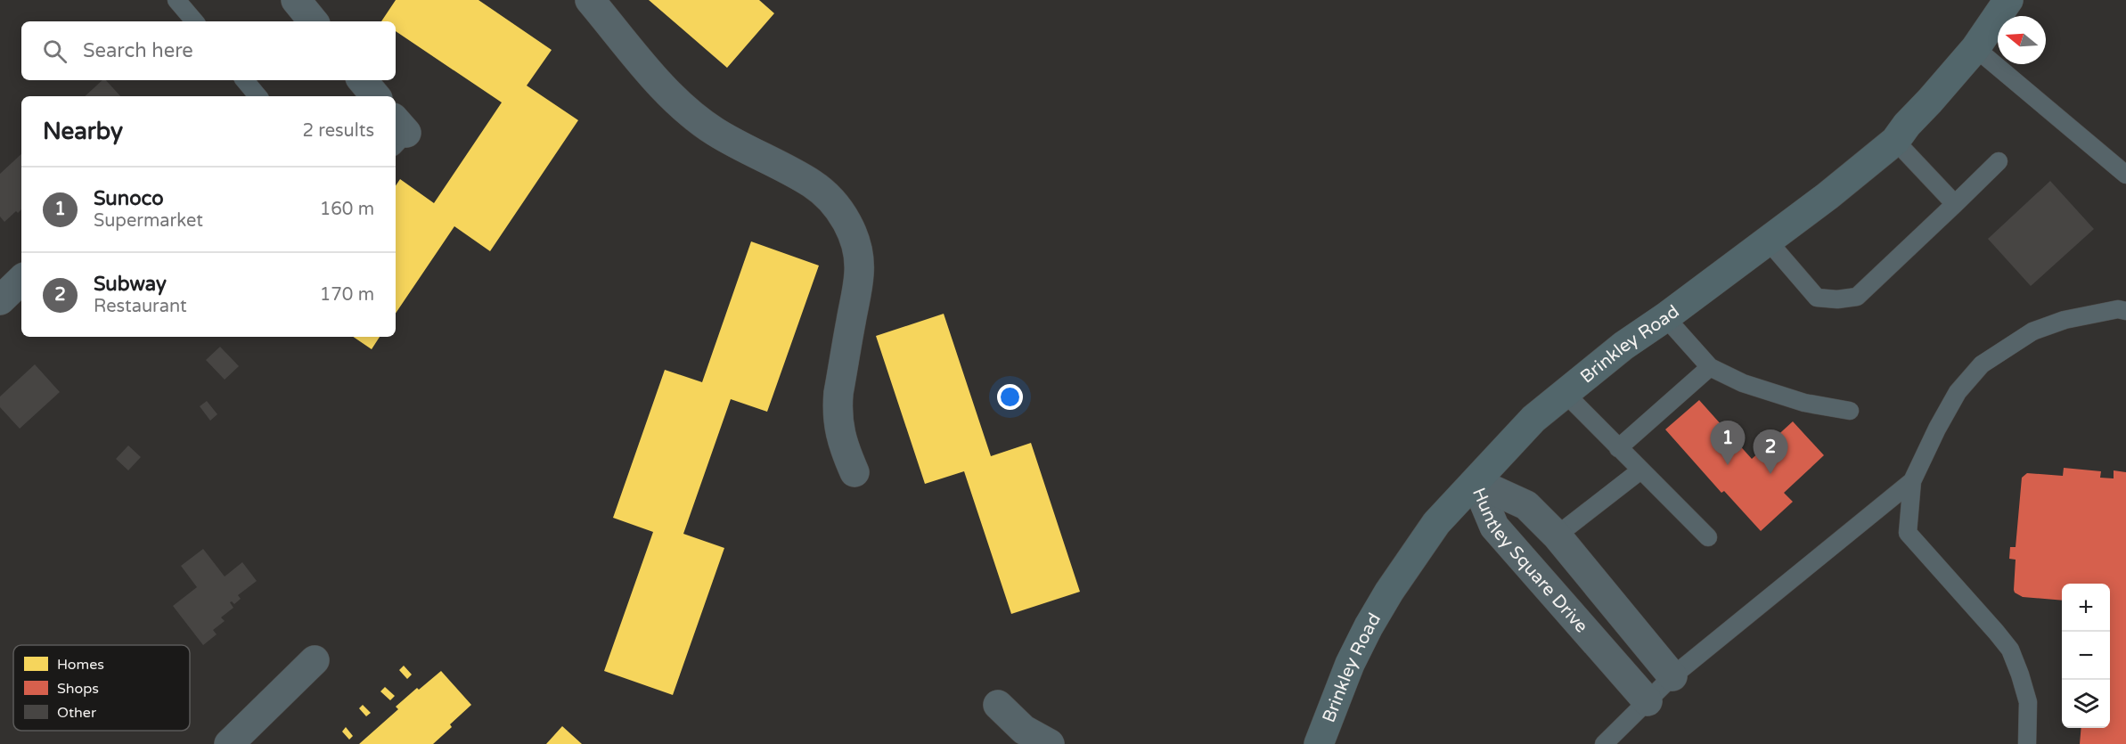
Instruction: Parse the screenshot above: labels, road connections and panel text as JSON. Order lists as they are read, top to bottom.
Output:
{
  "streets": {
    "main road": ["Brinkley Road"],
    "street": ["Huntley Square Drive"]
  },
  "crossings": [
    ["Brinkley Road", "Huntley Square Drive"]
  ],
  "legend": ["Homes", "Shops", "Other"],
  "north": "left",
  "page": {
    "search": "Search here",
    "heading": ["Nearby", "2 results"],
    "list": [
      {
        "mark": "1",
        "name": "Sunoco",
        "note": "Supermarket",
        "value": "160 m"
      },
      {
        "mark": "2",
        "name": "Subway",
        "note": "Restaurant",
        "value": "170 m"
      }
    ],
    "pins": ["1", "2"],
    "map_buttons": ["+", "−"]
  }
}
